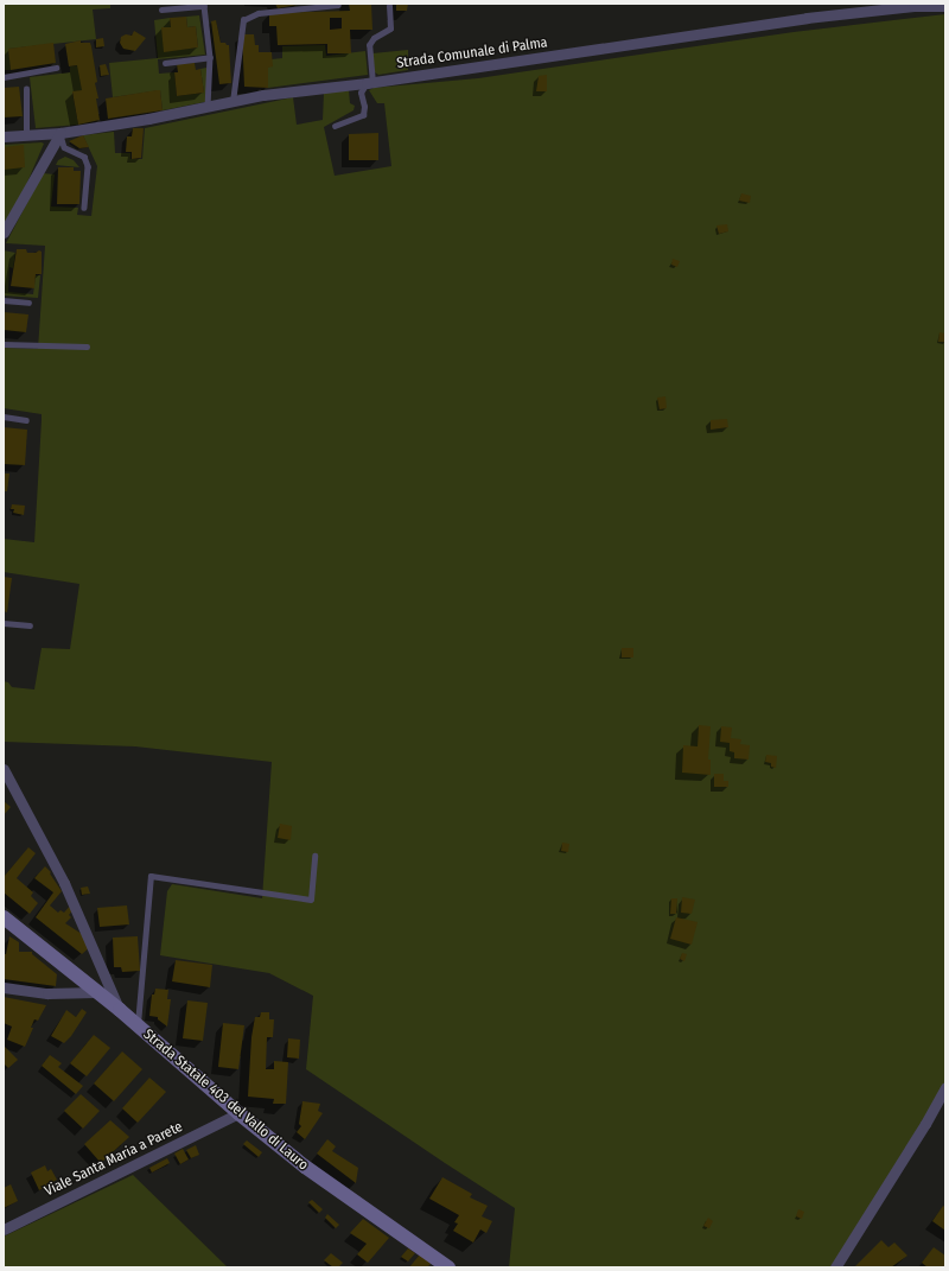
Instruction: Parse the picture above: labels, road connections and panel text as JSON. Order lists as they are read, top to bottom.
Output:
{
  "streets": {
    "main road": ["Strada Statale 403 del Vallo di Lauro"],
    "street": ["Strada Comunale di Palma", "Viale Santa Maria a Parete"]
  },
  "crossings": [
    ["Strada Statale 403 del Vallo di Lauro", "Viale Santa Maria a Parete"]
  ]
}
